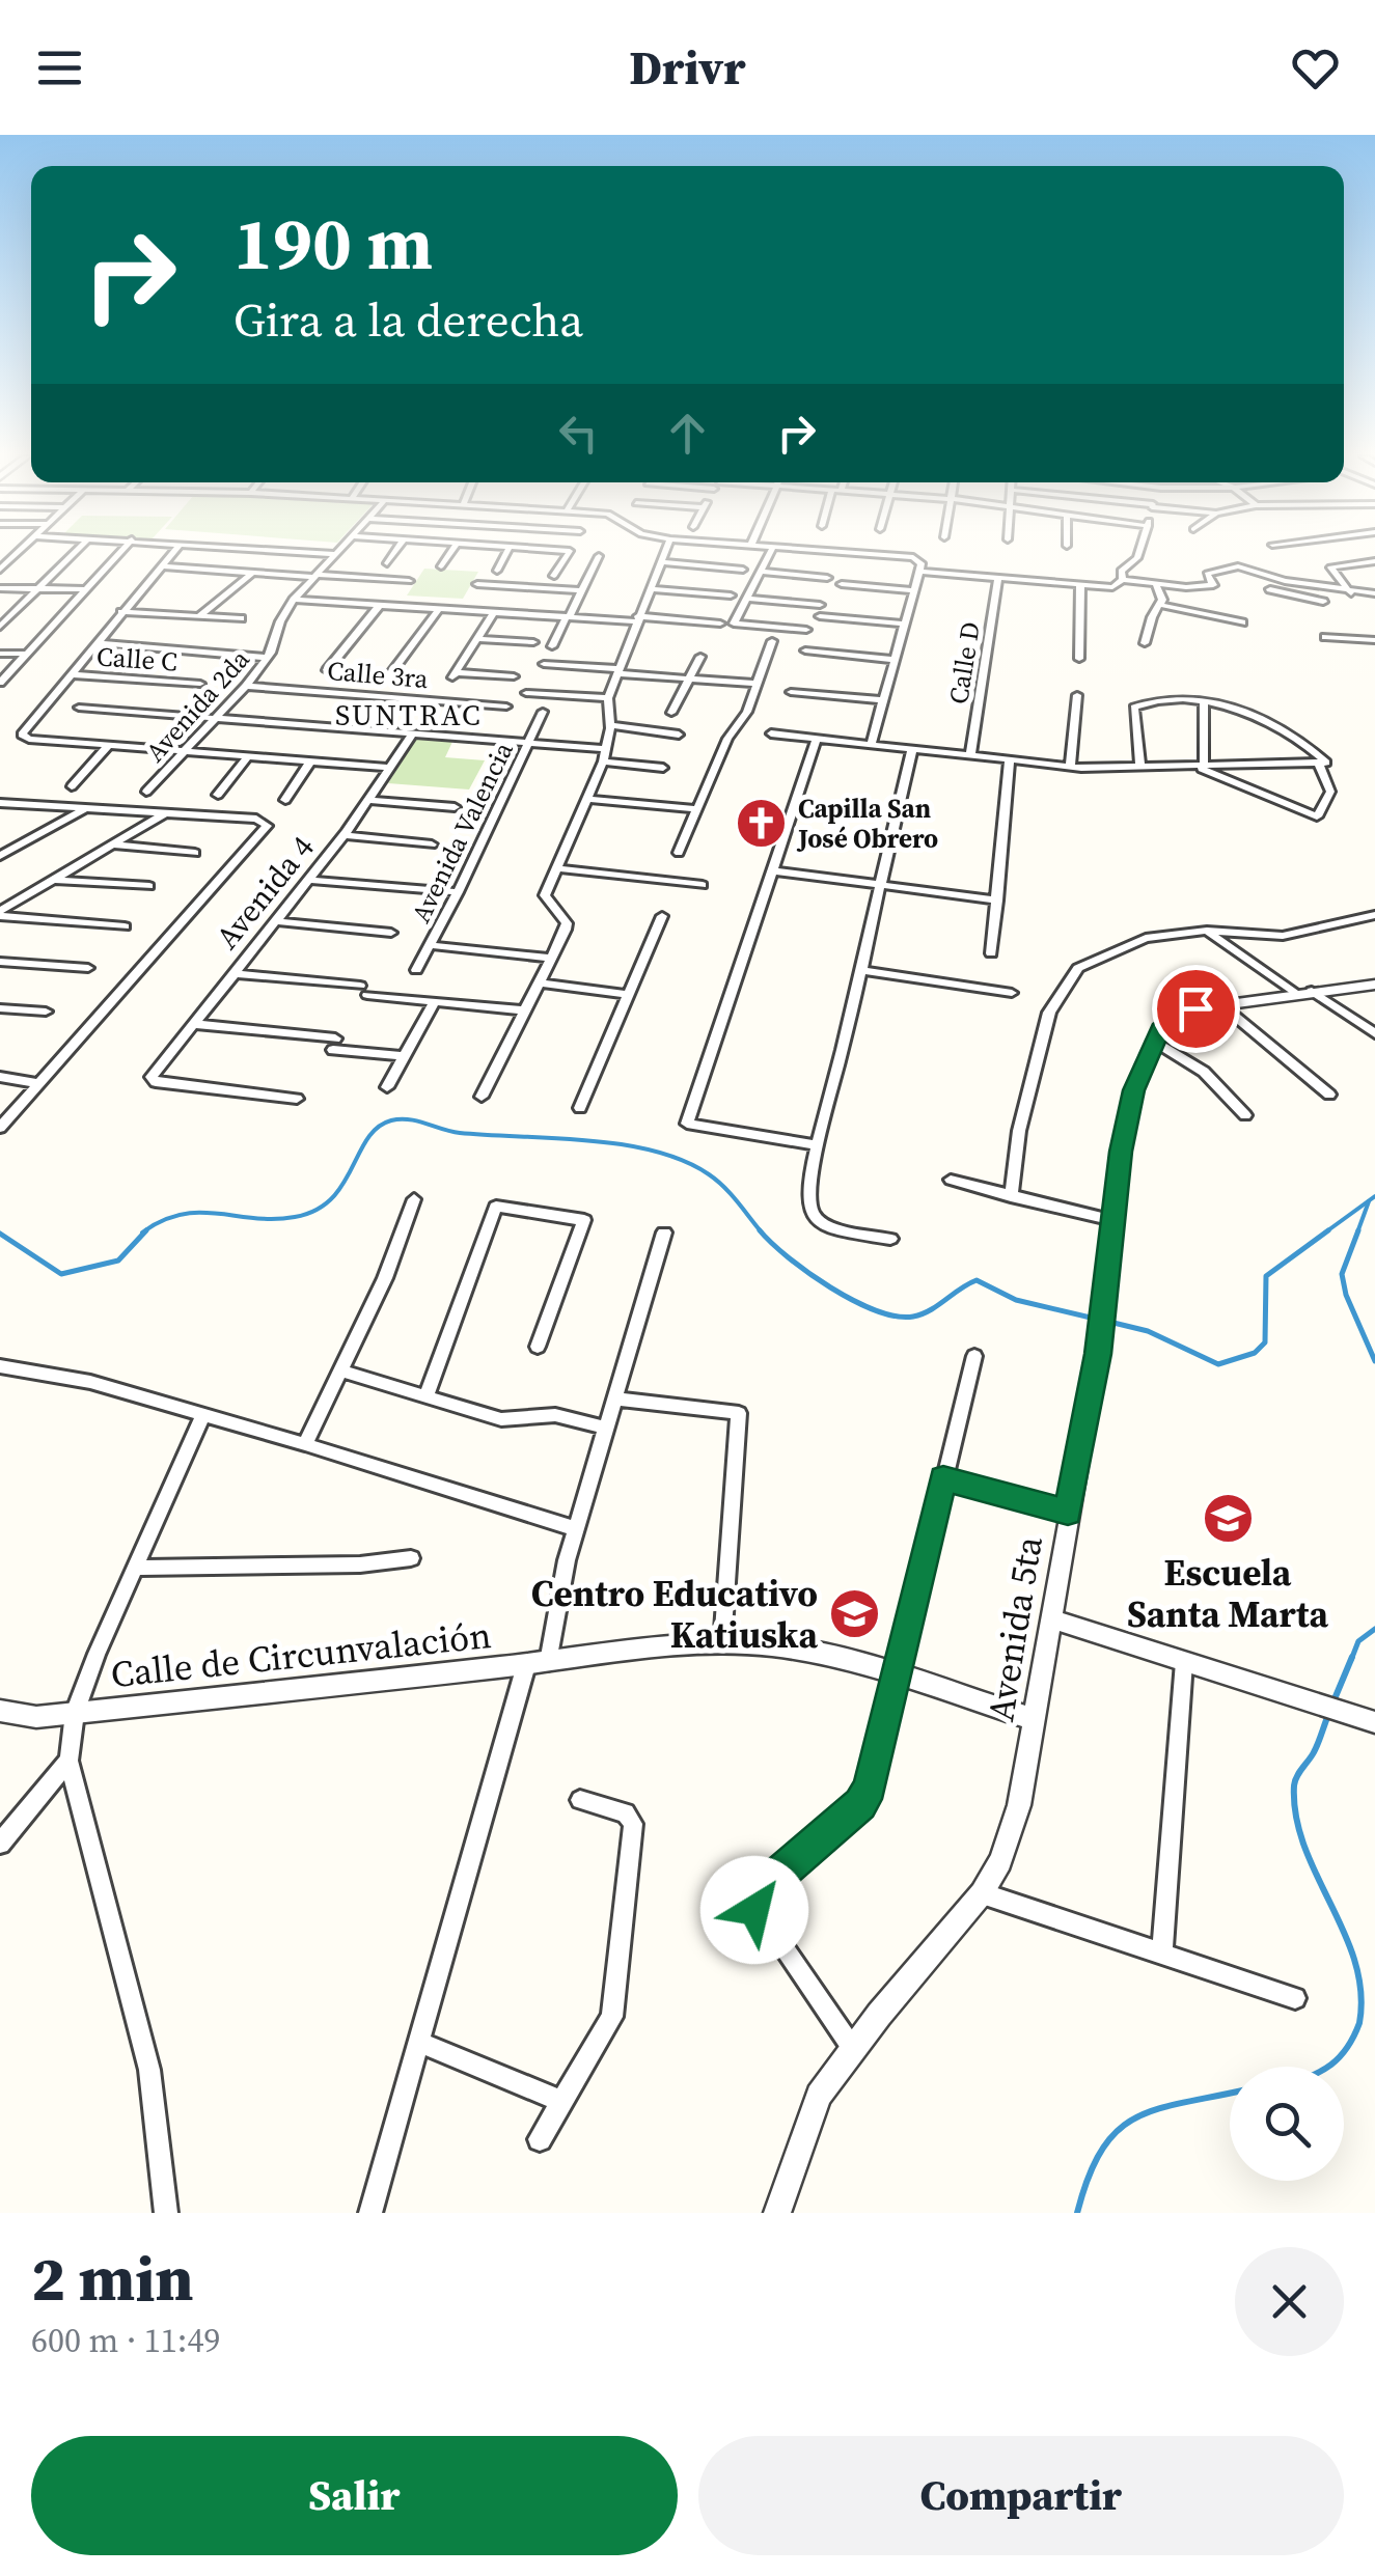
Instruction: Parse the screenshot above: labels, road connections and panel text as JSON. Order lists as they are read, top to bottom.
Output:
{
  "streets": {
    "street": [
      "Calle C",
      "Calle D",
      "Calle 3ra",
      "Avenida 2da",
      "Avenida Valencia",
      "Avenida 4",
      "Avenida 5ta",
      "Calle de Circunvalación"
    ]
  },
  "crossings": [
    ["Calle 3ra", "Avenida 2da"],
    ["Avenida 5ta", "Calle de Circunvalación"]
  ],
  "districts": ["SUNTRAC"],
  "places": {
    "church": ["Capilla San José Obrero"],
    "school or university": ["Escuela Santa Marta", "Centro Educativo Katiuska"]
  },
  "page": {
    "header": "Drivr",
    "turn": ["190 m", "Gira a la derecha"],
    "heading": ["2 min", "600 m · 11:49"],
    "buttons": ["Salir", "Compartir"]
  }
}
